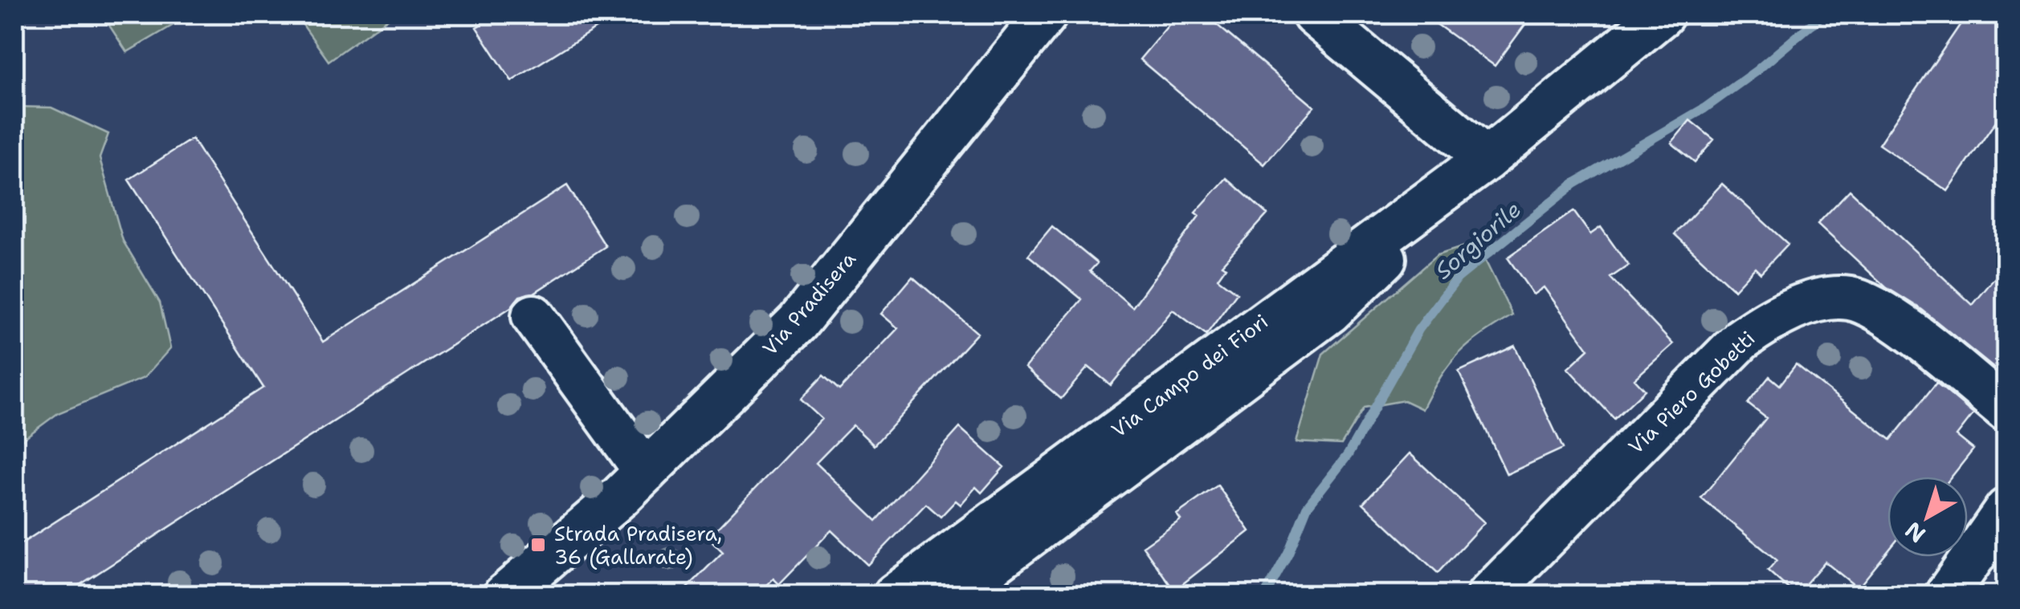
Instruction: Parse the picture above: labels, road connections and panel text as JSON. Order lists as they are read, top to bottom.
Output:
{
  "streets": {
    "street": ["Via Pradisera", "Via Campo dei Fiori", "Via Piero Gobetti"]
  },
  "water": ["Sorgiorile"],
  "places": {
    "transit": ["Strada Pradisera, 36 (Gallarate)"]
  },
  "north": "bottom left"
}
